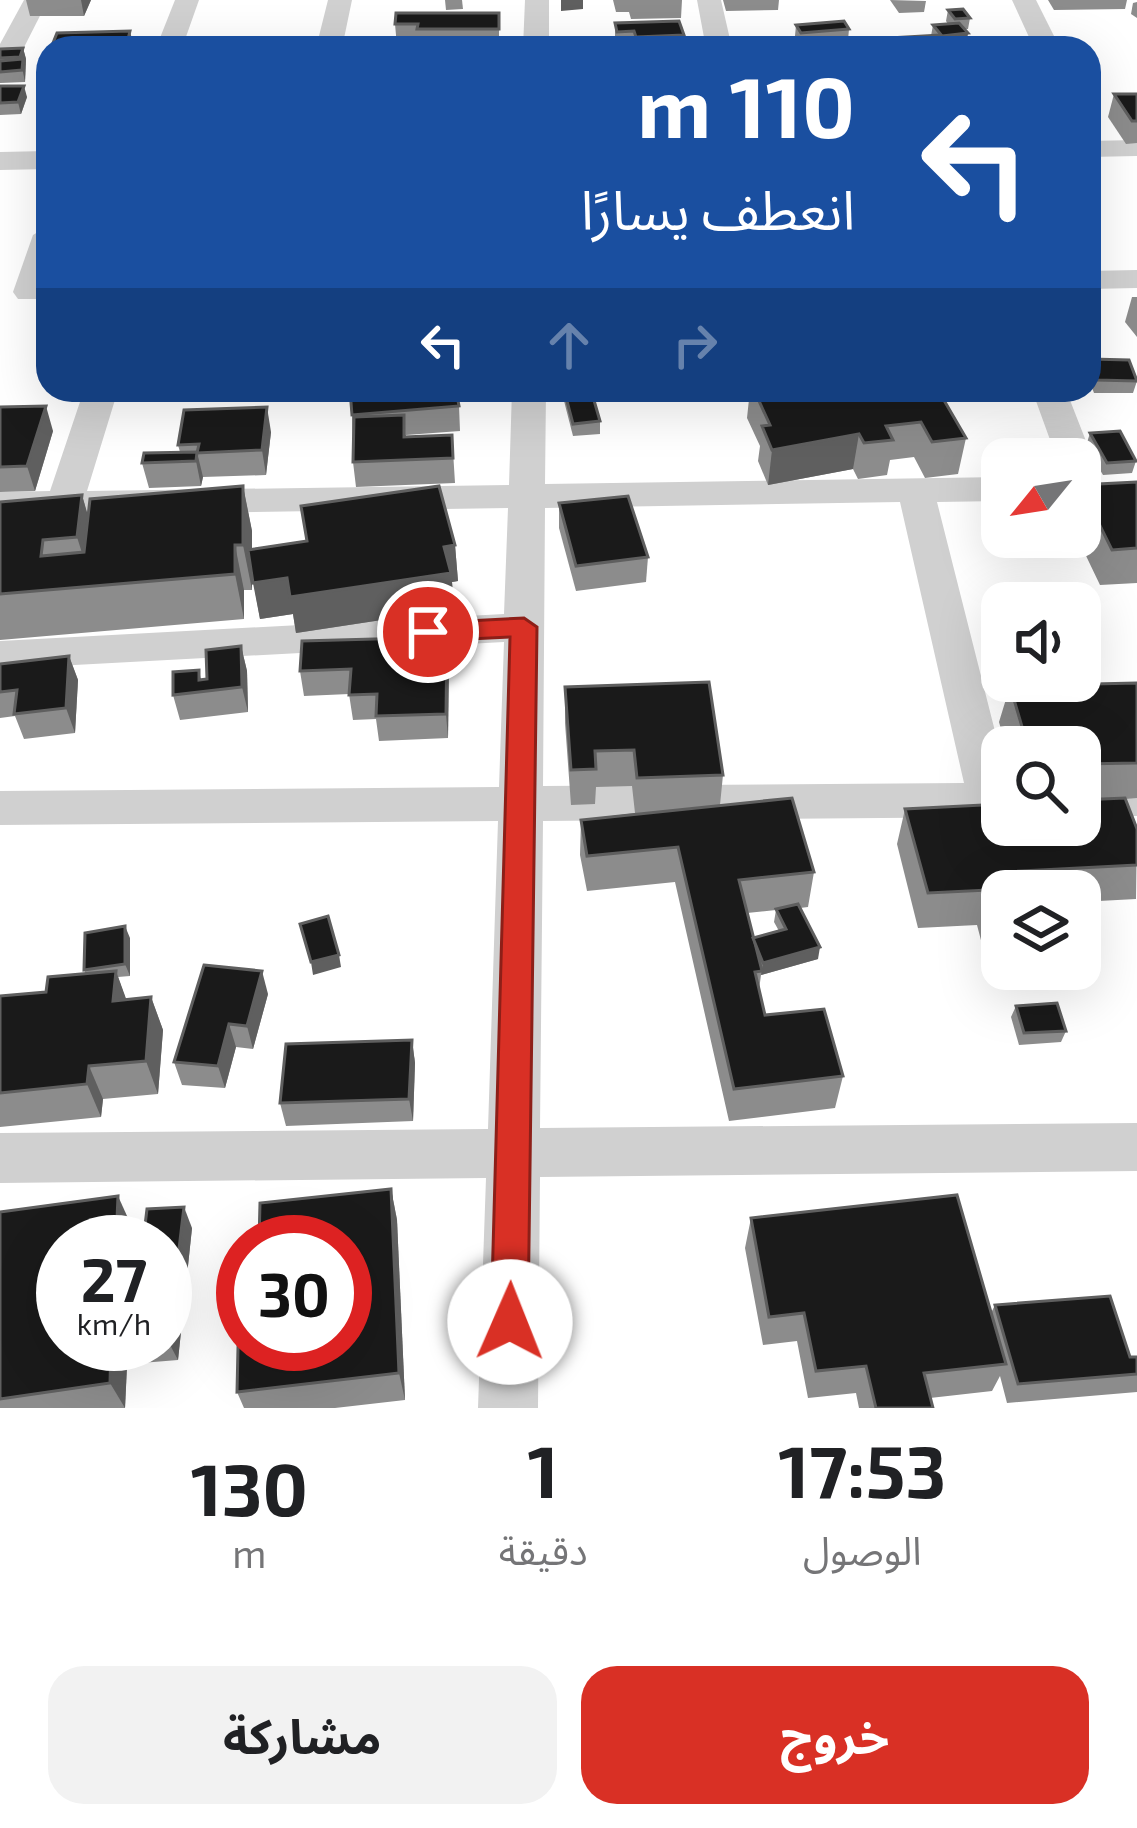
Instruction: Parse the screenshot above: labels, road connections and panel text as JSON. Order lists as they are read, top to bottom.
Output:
{
  "north": "bottom left",
  "page": {
    "turn": ["110 m", "انعطف يسارًا"],
    "speed": "27 km/h",
    "limit": "30",
    "eta": [
      "17:53",
      "الوصول",
      "1",
      "دقيقة",
      "130",
      "m"
    ],
    "buttons": ["خروج", "مشاركة"]
  }
}
